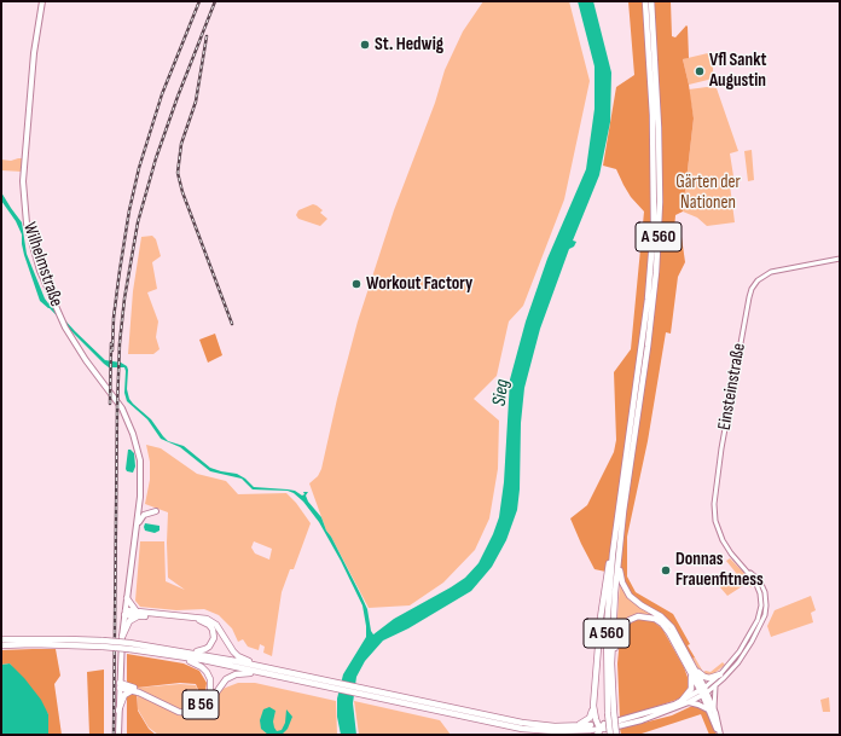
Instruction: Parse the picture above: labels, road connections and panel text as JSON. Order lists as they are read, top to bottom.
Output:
{
  "streets": {
    "highway": ["A 560", "B 56"],
    "main road": ["Wilhelmstraße"],
    "street": ["Einsteinstraße"]
  },
  "crossings": [
    ["Wilhelmstraße", "B 56"],
    ["Einsteinstraße", "B 56"]
  ],
  "water": ["Sieg"],
  "parks": ["Gärten der Nationen"],
  "places": [
    "St. Hedwig",
    "Vfl Sankt Augustin",
    "Workout Factory",
    "Donnas Frauenfitness"
  ]
}
